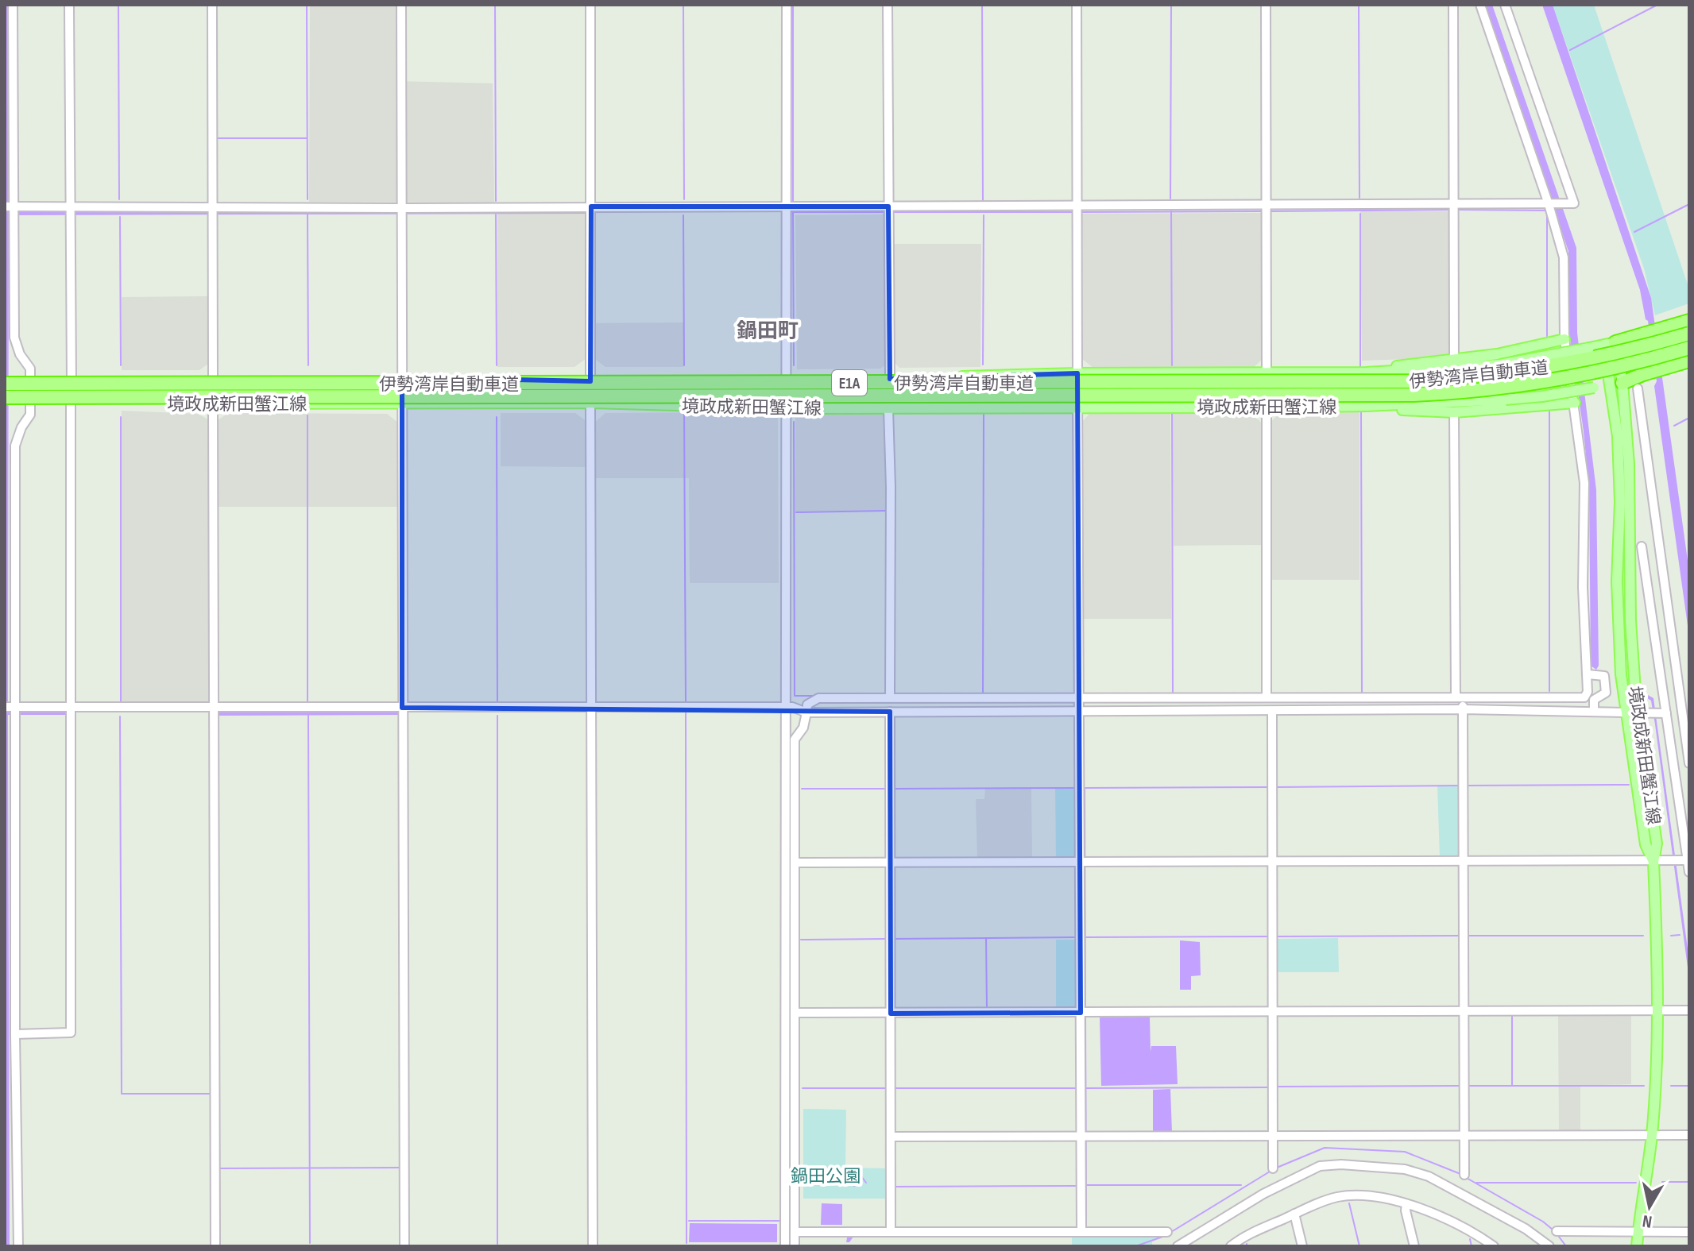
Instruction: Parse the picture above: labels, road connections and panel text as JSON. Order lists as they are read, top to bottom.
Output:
{
  "streets": {
    "highway": ["伊勢湾岸自動車道", "E1A"],
    "main road": ["境政成新田蟹江線"]
  },
  "crossings": [
    ["伊勢湾岸自動車道", "境政成新田蟹江線"]
  ],
  "districts": ["鍋田町"],
  "parks": ["鍋田公園"],
  "north": "bottom"
}
